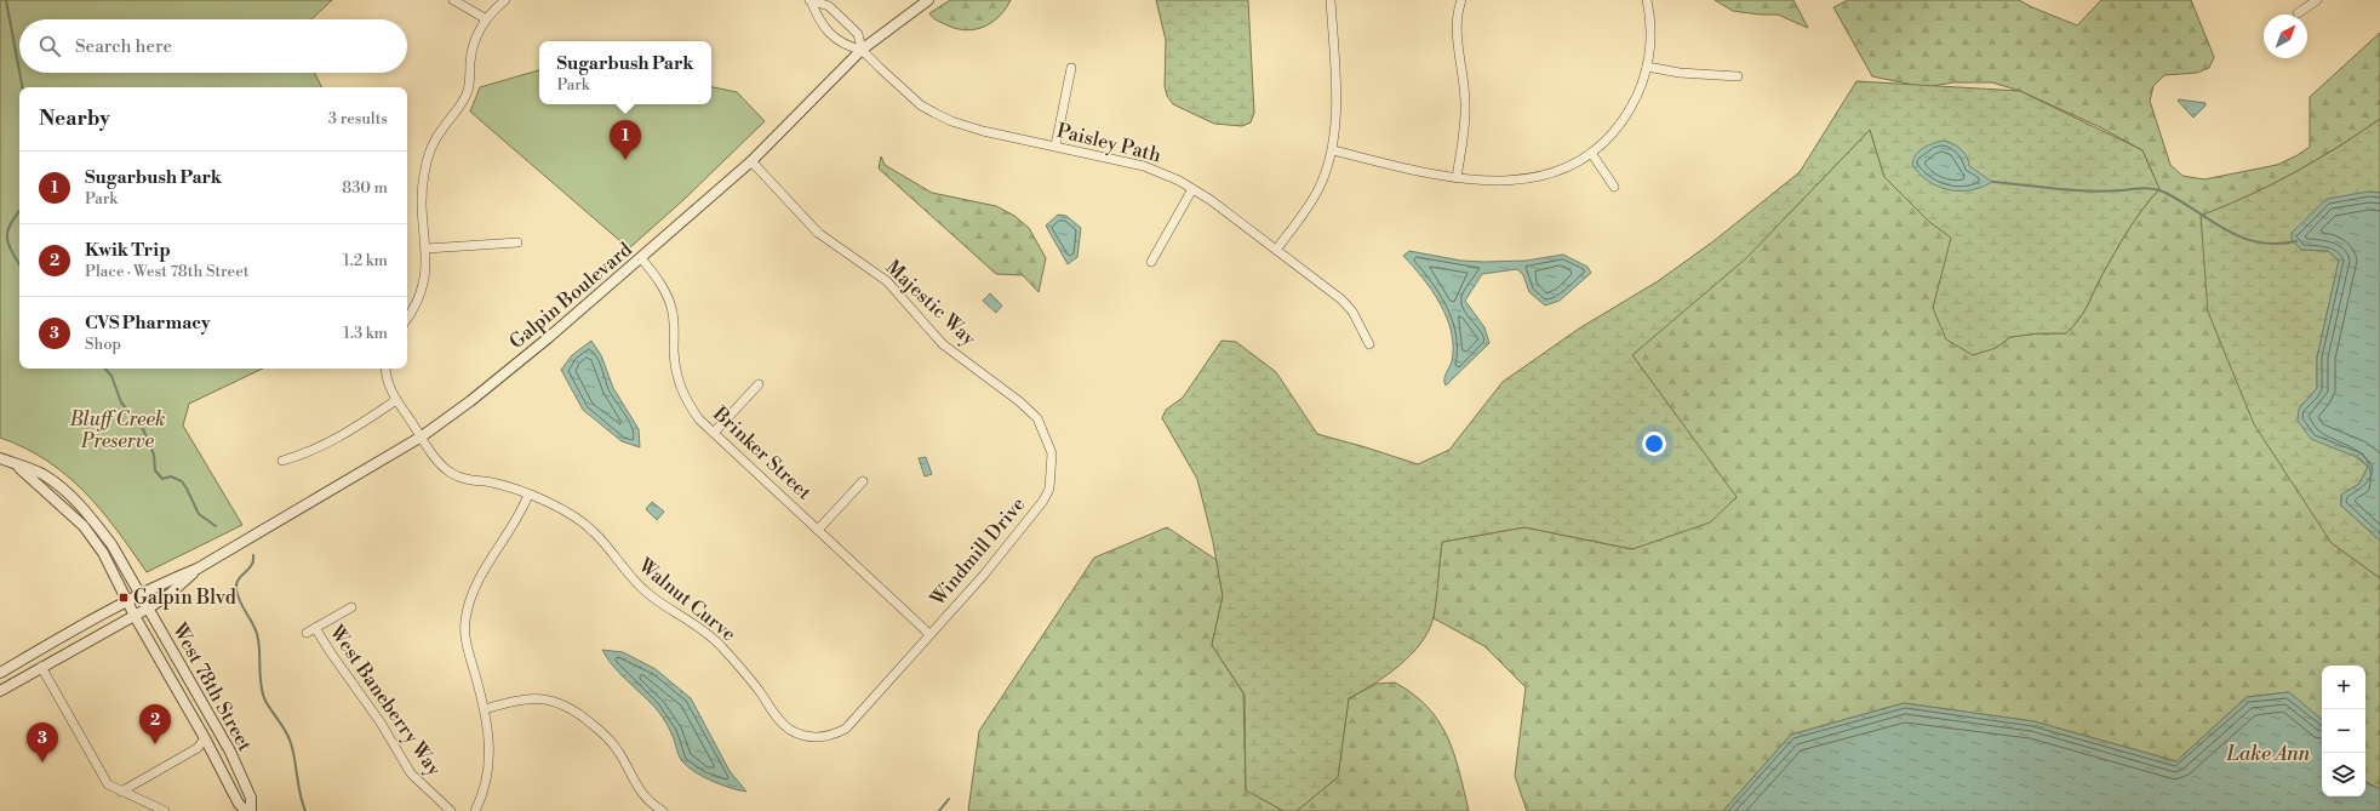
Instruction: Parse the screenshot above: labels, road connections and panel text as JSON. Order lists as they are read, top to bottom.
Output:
{
  "streets": {
    "street": [
      "Paisley Path",
      "Galpin Boulevard",
      "Majestic Way",
      "Brinker Street",
      "Windmill Drive",
      "Walnut Curve",
      "West 78th Street",
      "West Baneberry Way"
    ]
  },
  "crossings": [
    ["Paisley Path", "Galpin Boulevard"],
    ["Galpin Boulevard", "Majestic Way"],
    ["Galpin Boulevard", "Brinker Street"],
    ["Galpin Boulevard", "Walnut Curve"],
    ["Galpin Boulevard", "West 78th Street"],
    ["Majestic Way", "Windmill Drive"],
    ["Brinker Street", "Windmill Drive"],
    ["Brinker Street", "Walnut Curve"],
    ["Windmill Drive", "Walnut Curve"]
  ],
  "water": ["Lake Ann"],
  "parks": ["Bluff Creek Preserve"],
  "places": {
    "transit": ["Galpin Blvd"]
  },
  "north": "top right",
  "page": {
    "search": "Search here",
    "popup": ["Sugarbush Park", "Park"],
    "heading": ["Nearby", "3 results"],
    "pins": ["1", "2", "3"],
    "list": [
      {
        "mark": "1",
        "name": "Sugarbush Park",
        "note": "Park",
        "value": "830 m"
      },
      {
        "mark": "2",
        "name": "Kwik Trip",
        "note": "Place · West 78th Street",
        "value": "1.2 km"
      },
      {
        "mark": "3",
        "name": "CVS Pharmacy",
        "note": "Shop",
        "value": "1.3 km"
      }
    ],
    "map_buttons": ["+", "−"]
  }
}
